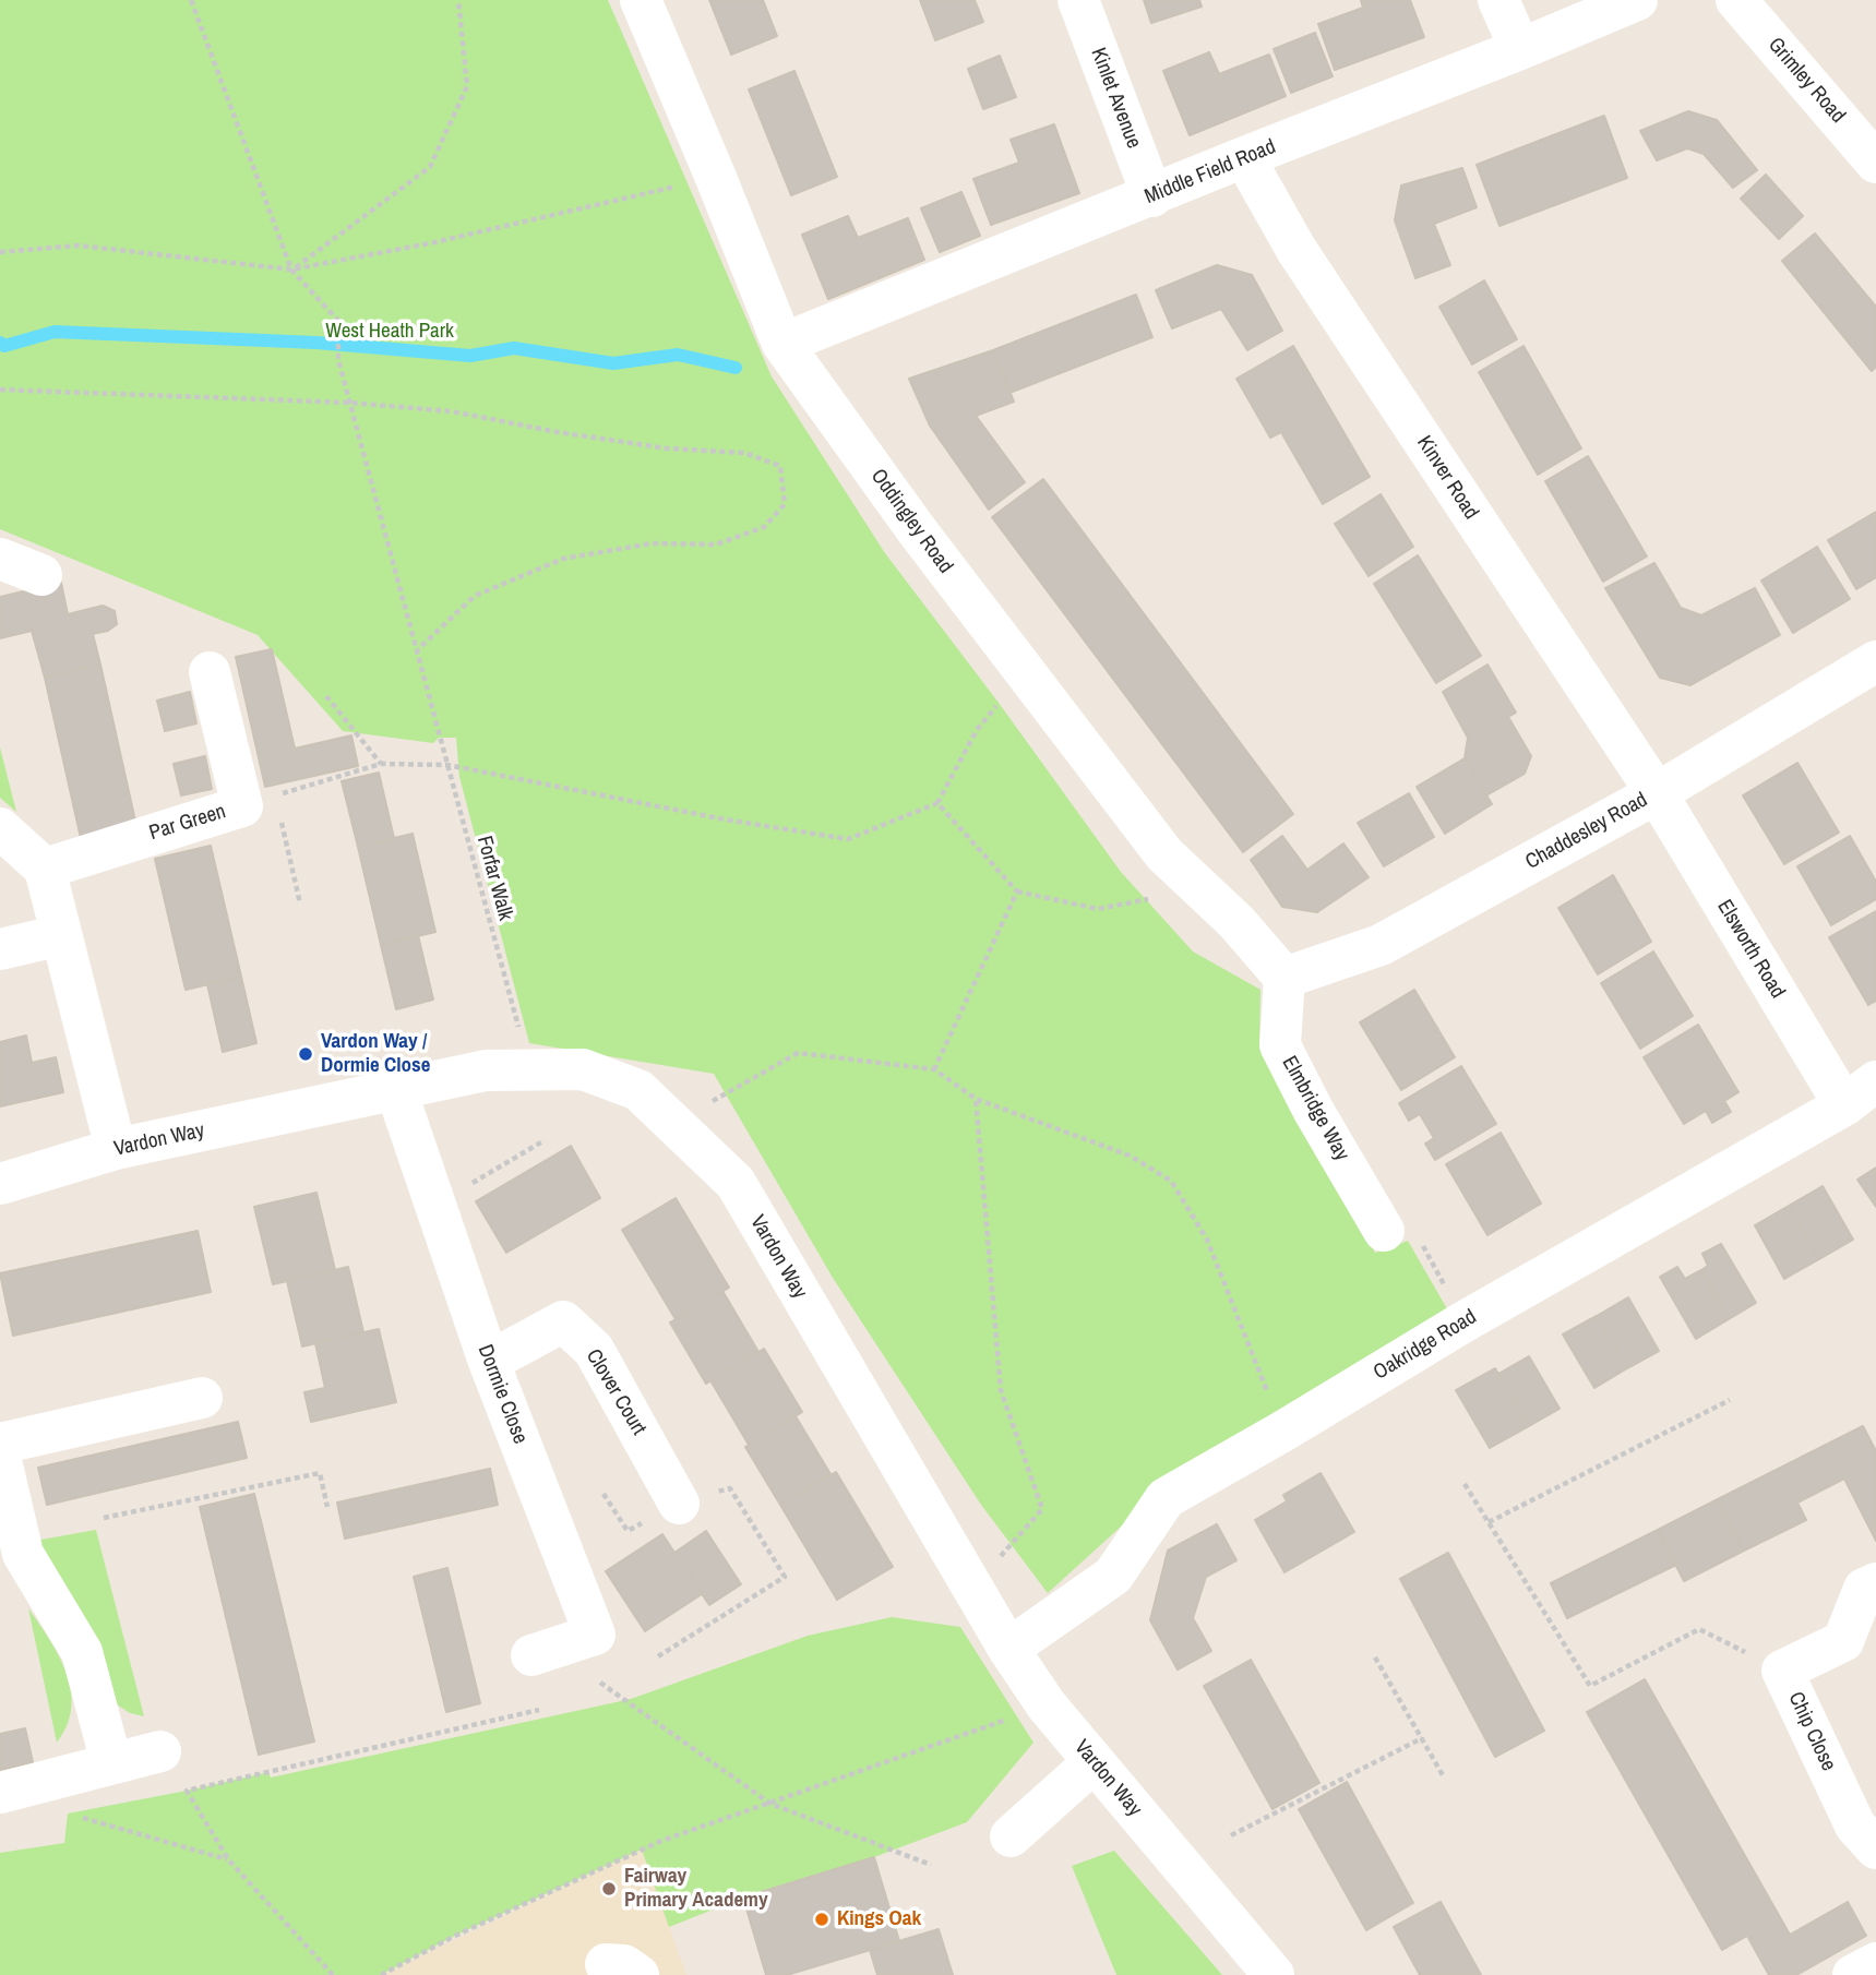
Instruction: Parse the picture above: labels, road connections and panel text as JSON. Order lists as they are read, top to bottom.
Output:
{
  "streets": {
    "street": [
      "Grimley Road",
      "Kinlet Avenue",
      "Middle Field Road",
      "Kinver Road",
      "Oddingley Road",
      "Par Green",
      "Chaddesley Road",
      "Elsworth Road",
      "Elmbridge Way",
      "Vardon Way",
      "Oakridge Road",
      "Clover Court",
      "Dormie Close",
      "Chip Close"
    ],
    "path": ["Forfar Walk"]
  },
  "crossings": [
    ["Kinlet Avenue", "Middle Field Road"],
    ["Middle Field Road", "Kinver Road"],
    ["Middle Field Road", "Oddingley Road"],
    ["Kinver Road", "Chaddesley Road"],
    ["Kinver Road", "Elsworth Road"],
    ["Oddingley Road", "Chaddesley Road"],
    ["Oddingley Road", "Elmbridge Way"],
    ["Chaddesley Road", "Elsworth Road"],
    ["Chaddesley Road", "Elmbridge Way"],
    ["Forfar Walk", "Vardon Way"],
    ["Elsworth Road", "Oakridge Road"],
    ["Vardon Way", "Oakridge Road"],
    ["Vardon Way", "Dormie Close"],
    ["Clover Court", "Dormie Close"]
  ],
  "parks": ["West Heath Park"],
  "places": ["Vardon Way / Dormie Close", "Fairway Primary Academy", "Kings Oak"]
}
